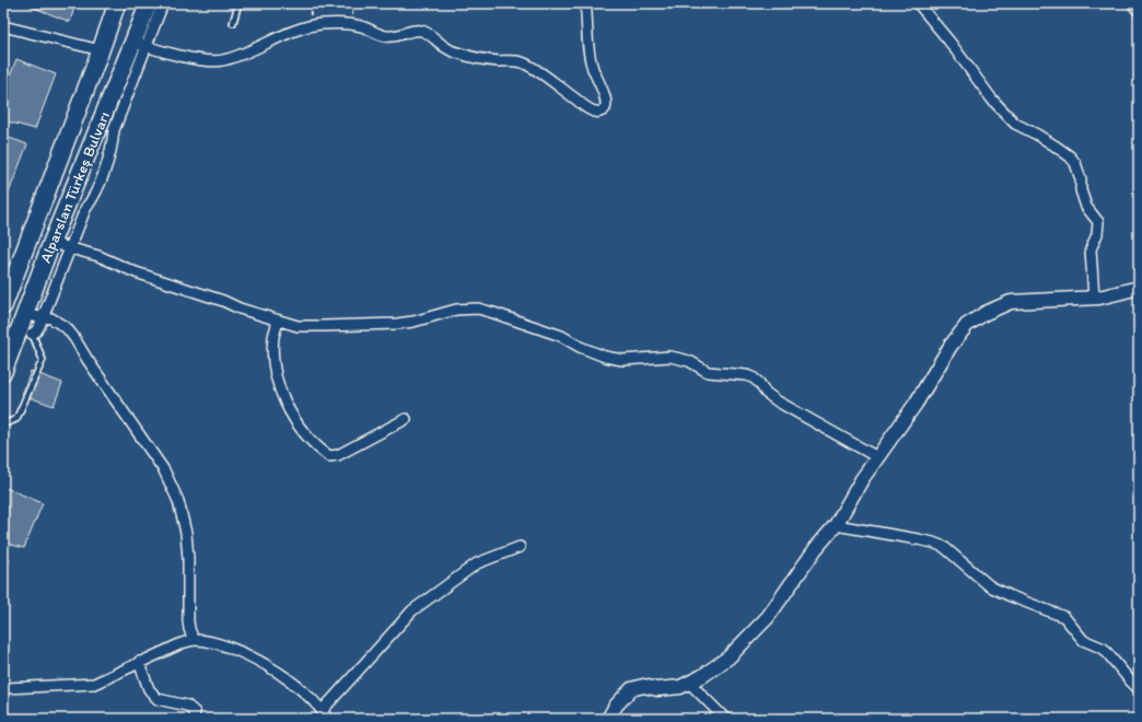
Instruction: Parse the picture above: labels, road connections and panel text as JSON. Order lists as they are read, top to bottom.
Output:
{
  "streets": {
    "main road": ["Alparslan Türkeş Bulvarı"]
  }
}
